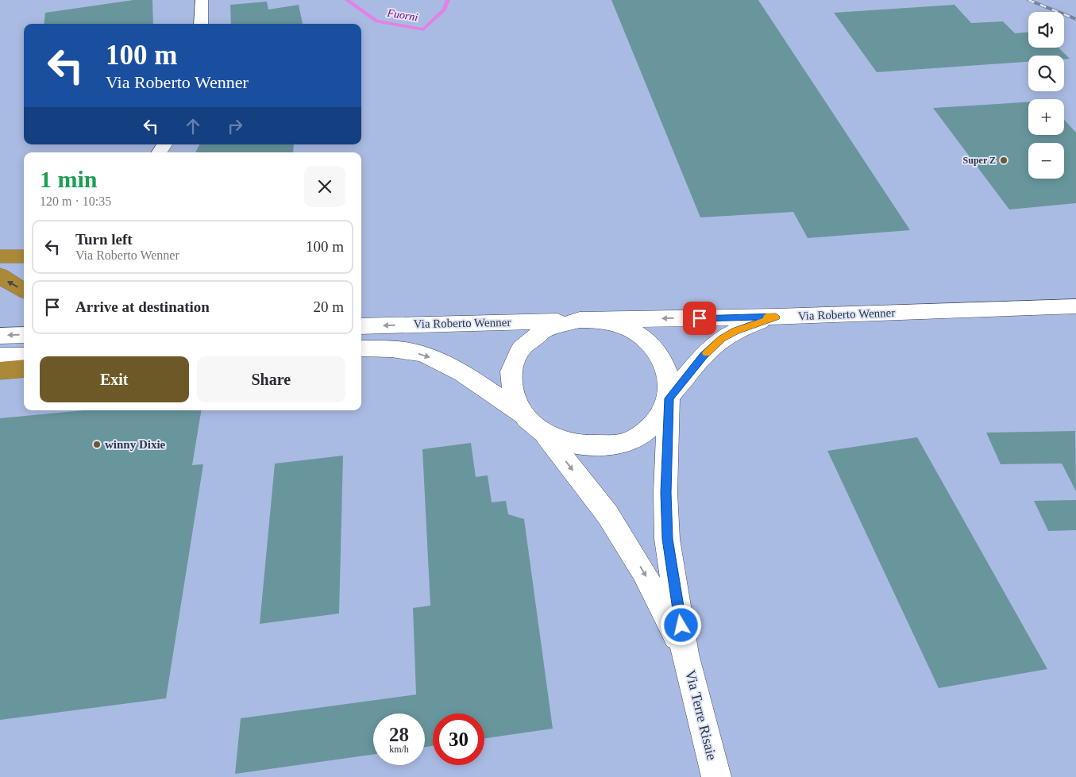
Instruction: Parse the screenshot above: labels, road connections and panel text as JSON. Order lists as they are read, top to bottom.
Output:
{
  "streets": {
    "main road": ["Via Roberto Wenner", "Via Terre Risaie"]
  },
  "one_way": ["Via Roberto Wenner"],
  "water": ["Fuorni"],
  "places": ["Super Z", "winny Dixie"],
  "page": {
    "map_buttons": ["+", "−"],
    "turn": ["100 m", "Via Roberto Wenner"],
    "heading": ["1 min", "120 m · 10:35"],
    "list": [
      {
        "name": "Turn left",
        "note": "Via Roberto Wenner",
        "value": "100 m"
      },
      {
        "name": "Arrive at destination",
        "value": "20 m"
      }
    ],
    "buttons": ["Exit", "Share"],
    "speed": "28 km/h",
    "limit": "30"
  }
}
